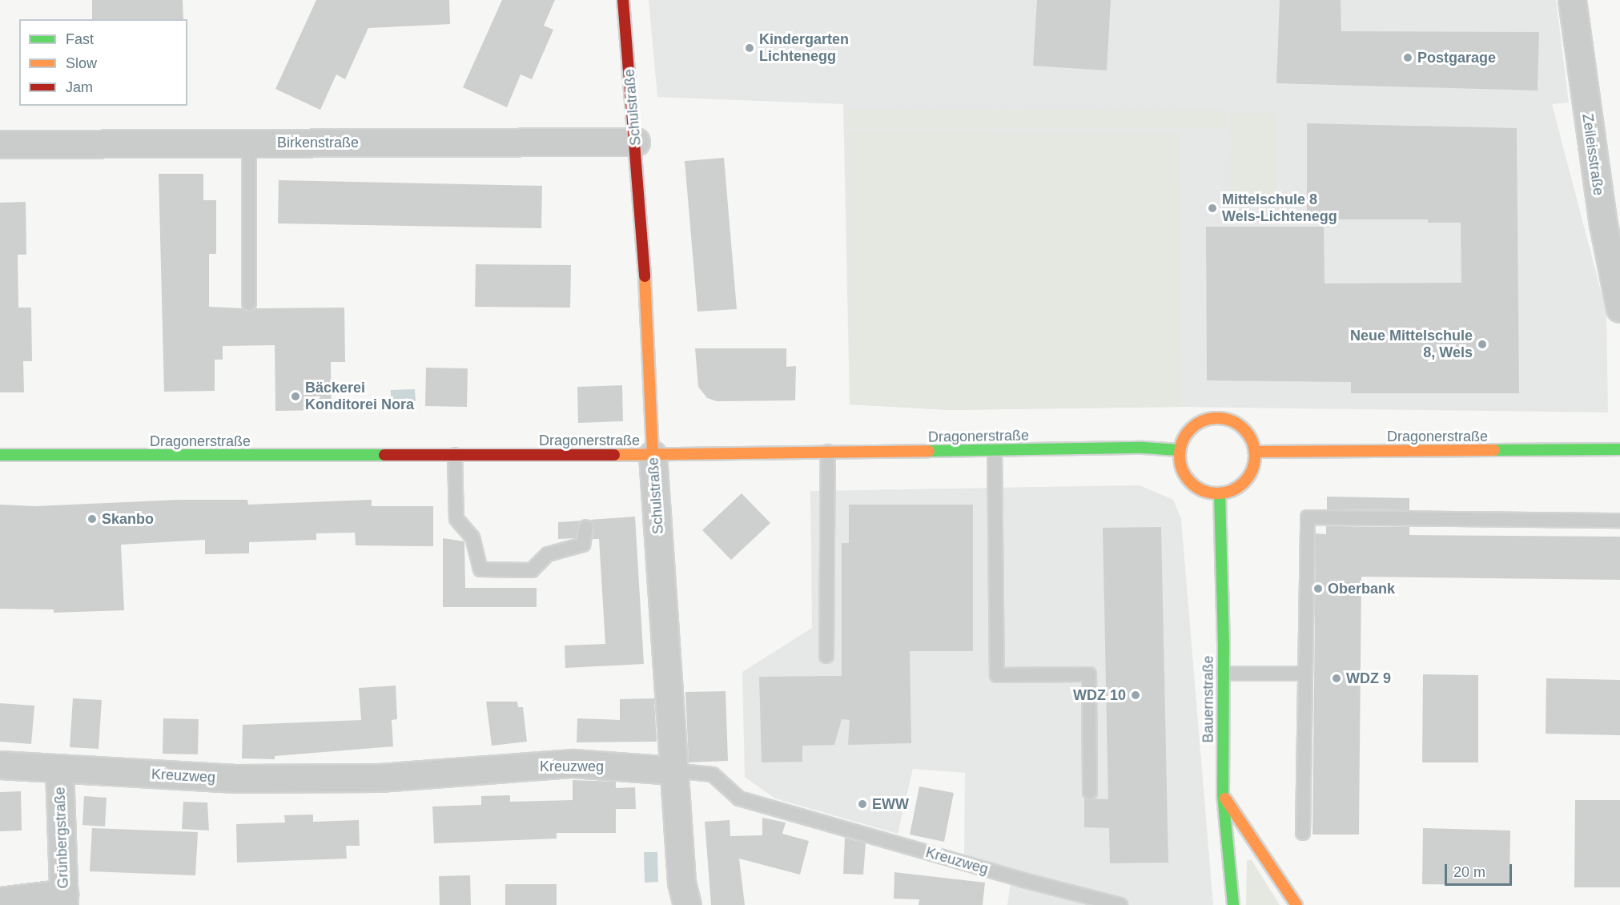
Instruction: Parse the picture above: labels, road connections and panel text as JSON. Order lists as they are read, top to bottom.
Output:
{
  "streets": {
    "main road": ["Schulstraße", "Dragonerstraße", "Bauernstraße"],
    "street": [
      "Birkenstraße",
      "Zeileisstraße",
      "Kreuzweg",
      "Grünbergstraße"
    ]
  },
  "crossings": [
    ["Schulstraße", "Birkenstraße"],
    ["Schulstraße", "Dragonerstraße"],
    ["Schulstraße", "Kreuzweg"],
    ["Dragonerstraße", "Bauernstraße"],
    ["Kreuzweg", "Grünbergstraße"]
  ],
  "places": [
    "Kindergarten Lichtenegg",
    "Postgarage",
    "Mittelschule 8 Wels-Lichtenegg",
    "Neue Mittelschule 8, Wels",
    "Bäckerei Konditorei Nora",
    "Skanbo",
    "Oberbank",
    "WDZ 9",
    "WDZ 10",
    "EWW"
  ],
  "legend": ["Fast", "Slow", "Jam"],
  "scale_bar": "20 m"
}
